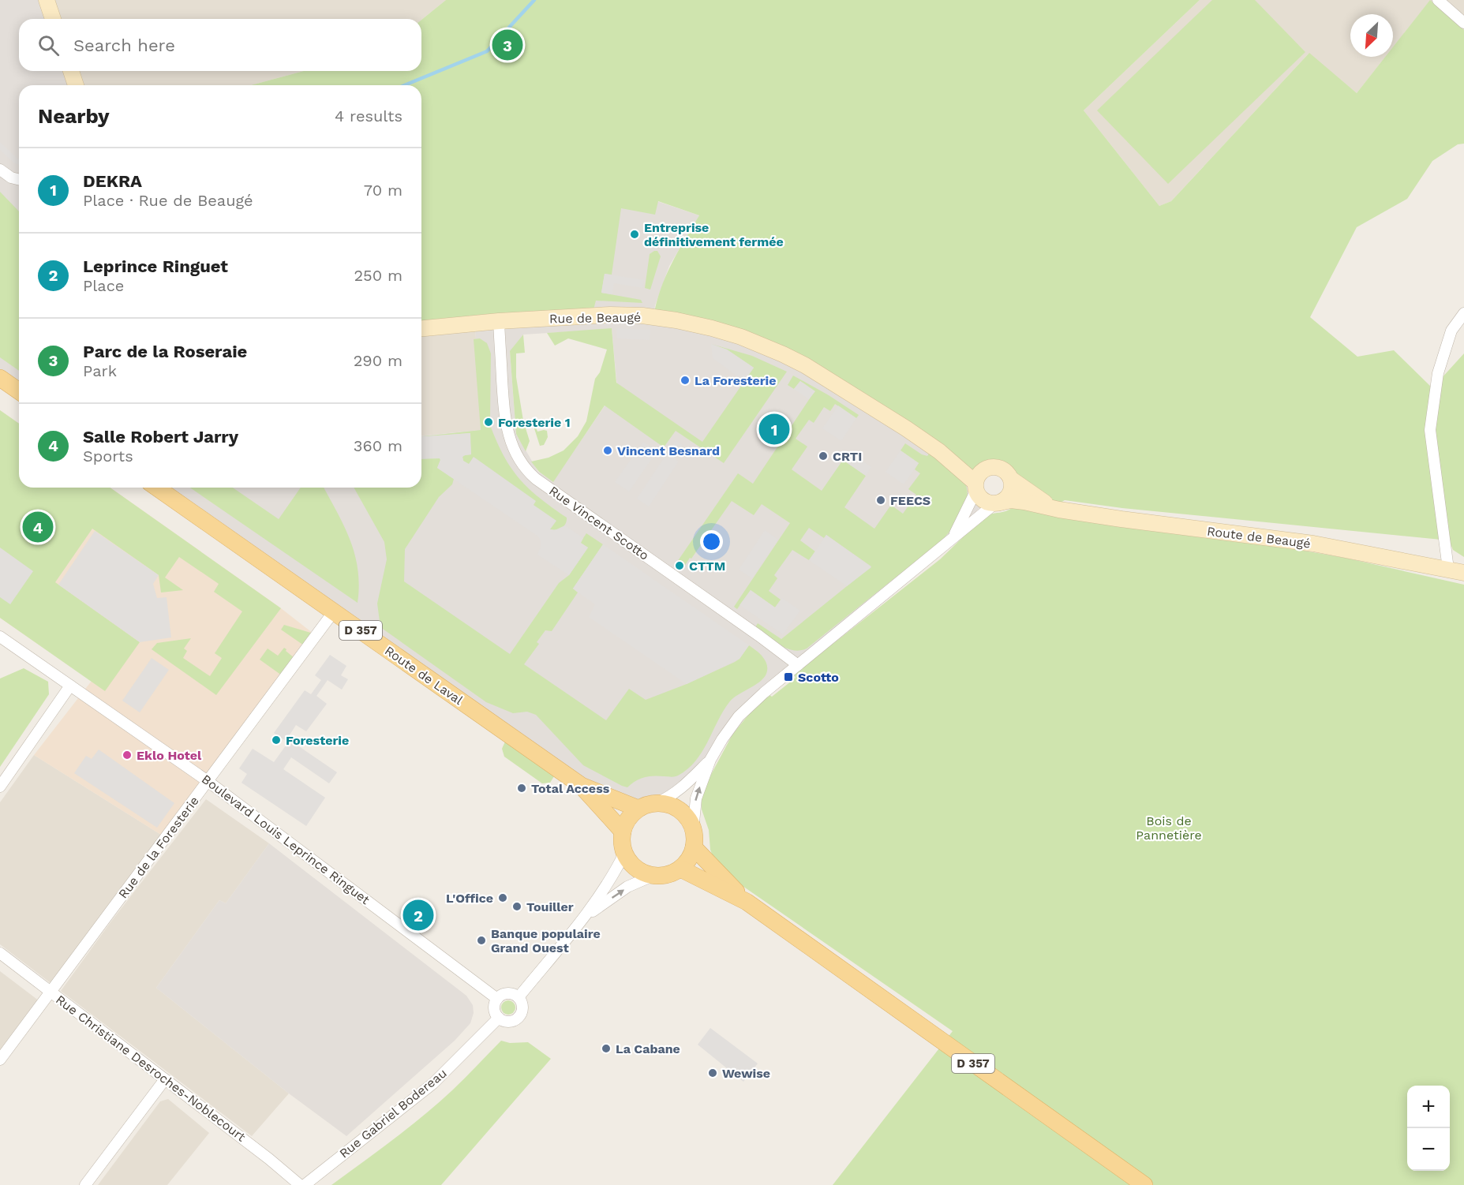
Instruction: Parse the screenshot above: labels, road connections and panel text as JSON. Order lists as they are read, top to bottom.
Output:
{
  "streets": {
    "main road": ["D 357", "Route de Laval"],
    "street": [
      "Rue de Beaugé",
      "Rue Vincent Scotto",
      "Route de Beaugé",
      "Boulevard Louis Leprince Ringuet",
      "Rue de la Foresterie",
      "Rue Christiane Desroches-Noblecourt",
      "Rue Gabriel Bodereau"
    ]
  },
  "crossings": [
    ["Rue de Beaugé", "Rue Vincent Scotto"],
    ["Rue de Beaugé", "Route de Beaugé"],
    ["D 357", "Route de Laval"],
    ["Route de Laval", "Rue de la Foresterie"],
    ["Boulevard Louis Leprince Ringuet", "Rue de la Foresterie"],
    ["Boulevard Louis Leprince Ringuet", "Rue Gabriel Bodereau"],
    ["Rue de la Foresterie", "Rue Christiane Desroches-Noblecourt"]
  ],
  "parks": ["Bois de Pannetière"],
  "places": {
    "other": [
      "Entreprise définitivement fermée",
      "La Foresterie",
      "Foresterie 1",
      "Vincent Besnard",
      "CRTI",
      "FEECS",
      "CTTM",
      "Foresterie",
      "Eklo Hotel",
      "Total Access",
      "L'Office",
      "Touiller",
      "Banque populaire Grand Ouest",
      "La Cabane",
      "Wewise"
    ],
    "transit": ["Scotto"]
  },
  "north": "bottom left",
  "page": {
    "search": "Search here",
    "pins": [
      "3",
      "1",
      "4",
      "2"
    ],
    "heading": ["Nearby", "4 results"],
    "list": [
      {
        "mark": "1",
        "name": "DEKRA",
        "note": "Place · Rue de Beaugé",
        "value": "70 m"
      },
      {
        "mark": "2",
        "name": "Leprince Ringuet",
        "note": "Place",
        "value": "250 m"
      },
      {
        "mark": "3",
        "name": "Parc de la Roseraie",
        "note": "Park",
        "value": "290 m"
      },
      {
        "mark": "4",
        "name": "Salle Robert Jarry",
        "note": "Sports",
        "value": "360 m"
      }
    ],
    "map_buttons": ["+", "−"]
  }
}
